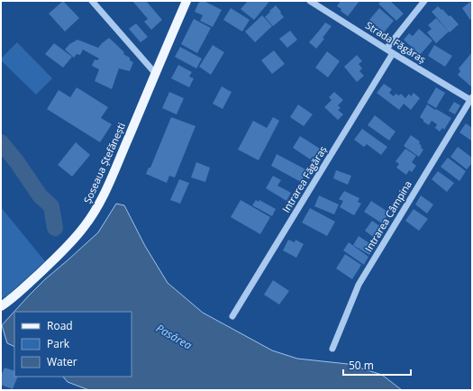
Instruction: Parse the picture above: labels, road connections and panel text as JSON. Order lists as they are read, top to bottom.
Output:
{
  "streets": {
    "main road": ["Șoseaua Ștefănești"],
    "street": ["Strada Făgăraș", "Intrarea Făgăraș", "Intrarea Câmpina"]
  },
  "crossings": [
    ["Strada Făgăraș", "Intrarea Făgăraș"],
    ["Strada Făgăraș", "Intrarea Câmpina"]
  ],
  "water": ["Pasărea"],
  "legend": ["Road", "Park", "Water"],
  "scale_bar": "50 m"
}
